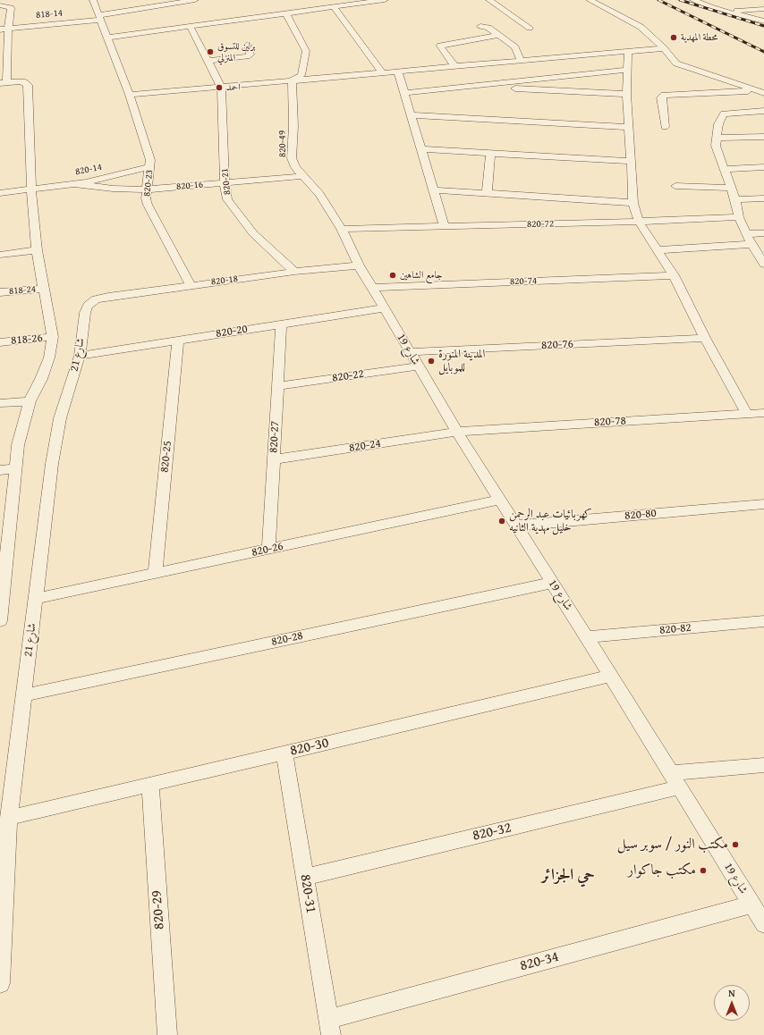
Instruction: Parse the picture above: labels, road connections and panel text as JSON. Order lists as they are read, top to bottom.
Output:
{
  "streets": {
    "street": [
      "818-14",
      "820-49",
      "820-14",
      "820-21",
      "820-23",
      "820-16",
      "820-72",
      "820-18",
      "820-74",
      "818-24",
      "820-20",
      "818-26",
      "820-76",
      "شارع 19",
      "شارع 21",
      "820-22",
      "820-78",
      "820-27",
      "820-24",
      "820-25",
      "820-80",
      "820-26",
      "820-82",
      "820-28",
      "820-30",
      "820-32",
      "820-31",
      "820-29",
      "820-34"
    ]
  },
  "crossings": [
    ["818-14", "820-23"],
    ["820-49", "820-16"],
    ["820-49", "820-72"],
    ["820-49", "820-18"],
    ["820-49", "شارع 19"],
    ["820-14", "820-23"],
    ["820-14", "820-16"],
    ["820-21", "820-16"],
    ["820-21", "820-18"],
    ["820-23", "820-16"],
    ["820-23", "820-18"],
    ["820-18", "شارع 19"],
    ["820-18", "شارع 21"],
    ["820-74", "شارع 19"],
    ["820-20", "شارع 19"],
    ["820-20", "شارع 21"],
    ["820-20", "820-27"],
    ["820-20", "820-25"],
    ["820-76", "شارع 19"],
    ["شارع 19", "820-22"],
    ["شارع 19", "820-78"],
    ["شارع 19", "820-24"],
    ["شارع 19", "820-80"],
    ["شارع 19", "820-26"],
    ["شارع 19", "820-82"],
    ["شارع 19", "820-28"],
    ["شارع 19", "820-30"],
    ["شارع 19", "820-32"],
    ["شارع 19", "820-34"],
    ["شارع 21", "820-26"],
    ["شارع 21", "820-28"],
    ["شارع 21", "820-30"],
    ["820-22", "820-27"],
    ["820-78", "820-24"],
    ["820-27", "820-24"],
    ["820-27", "820-26"],
    ["820-25", "820-26"],
    ["820-30", "820-31"],
    ["820-30", "820-29"],
    ["820-32", "820-31"],
    ["820-31", "820-34"]
  ],
  "districts": ["حي الجزائر"],
  "places": [
    "محطة المهدية",
    "برلين للتسوق المنزلي",
    "احمد",
    "جامع الشاهين",
    "المدينة المنورة للموبايل",
    "كهربائيات عبد الرحمن خليل مهدية الثانيه",
    "مكتب النور / سوبر سيل",
    "مكتب جاكوار"
  ],
  "north": "top"
}
